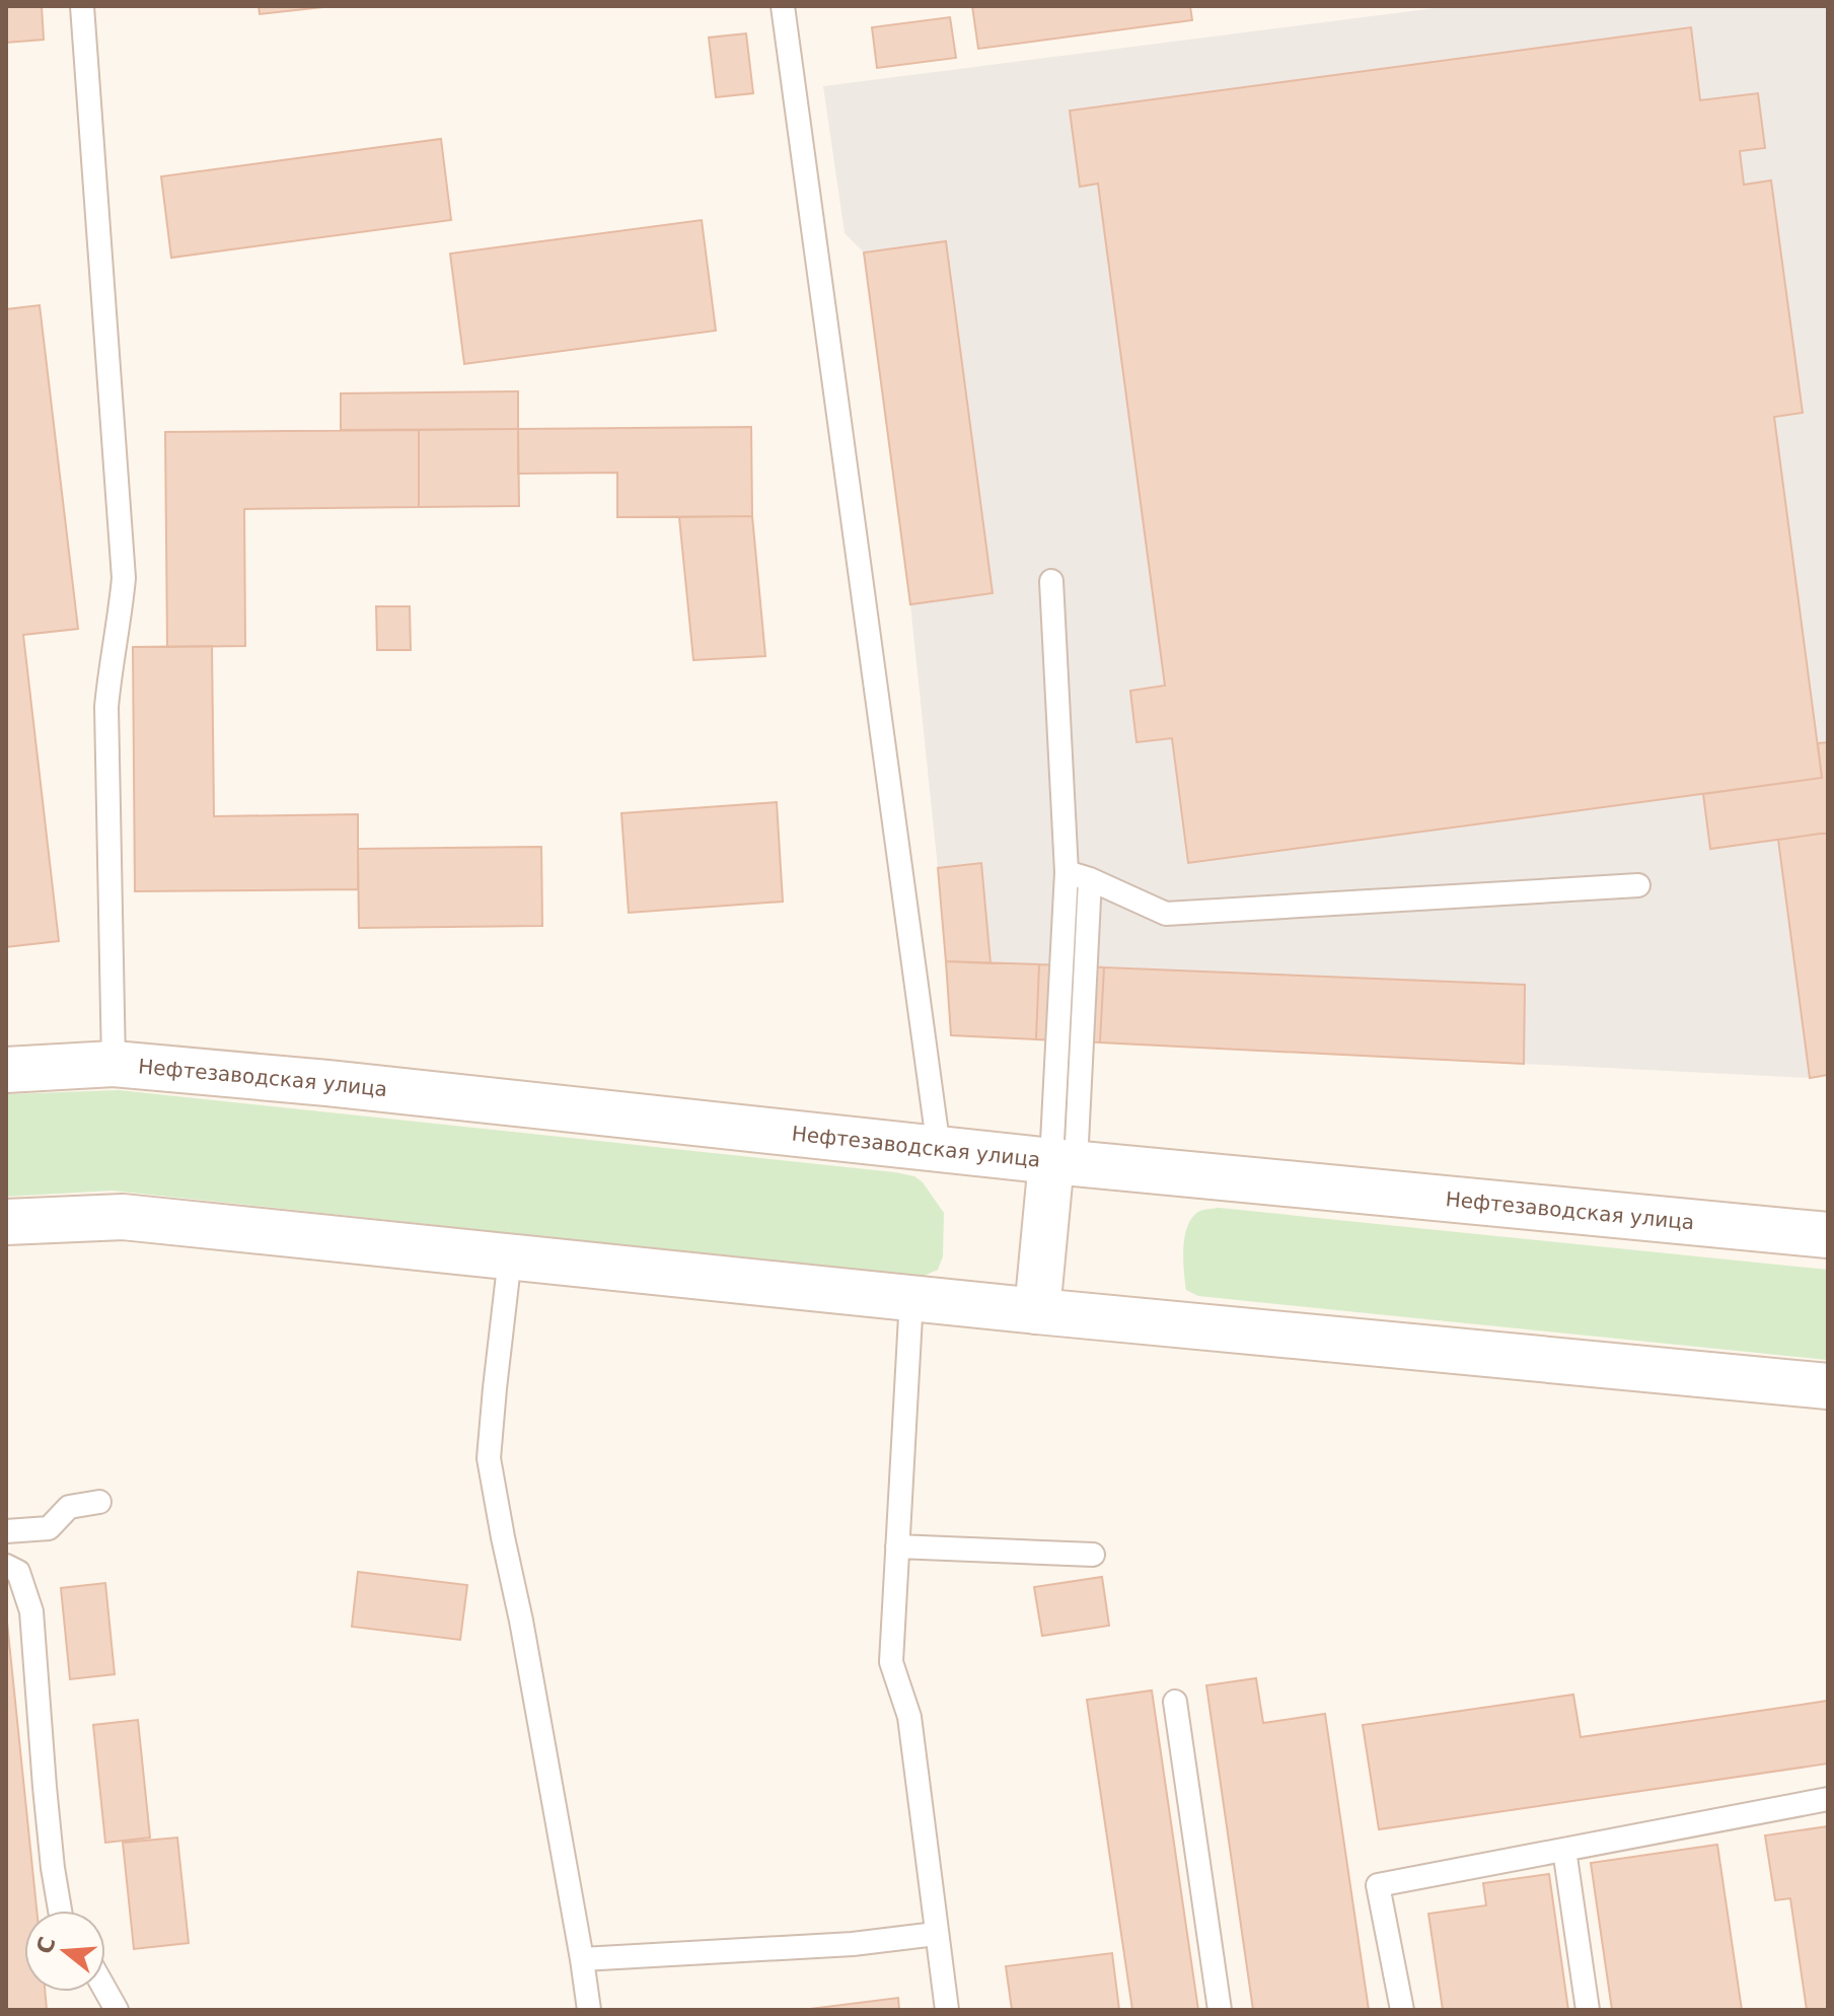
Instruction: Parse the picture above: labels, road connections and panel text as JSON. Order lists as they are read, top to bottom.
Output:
{
  "streets": {
    "main road": ["Нефтезаводская улица"]
  },
  "north": "left"
}
